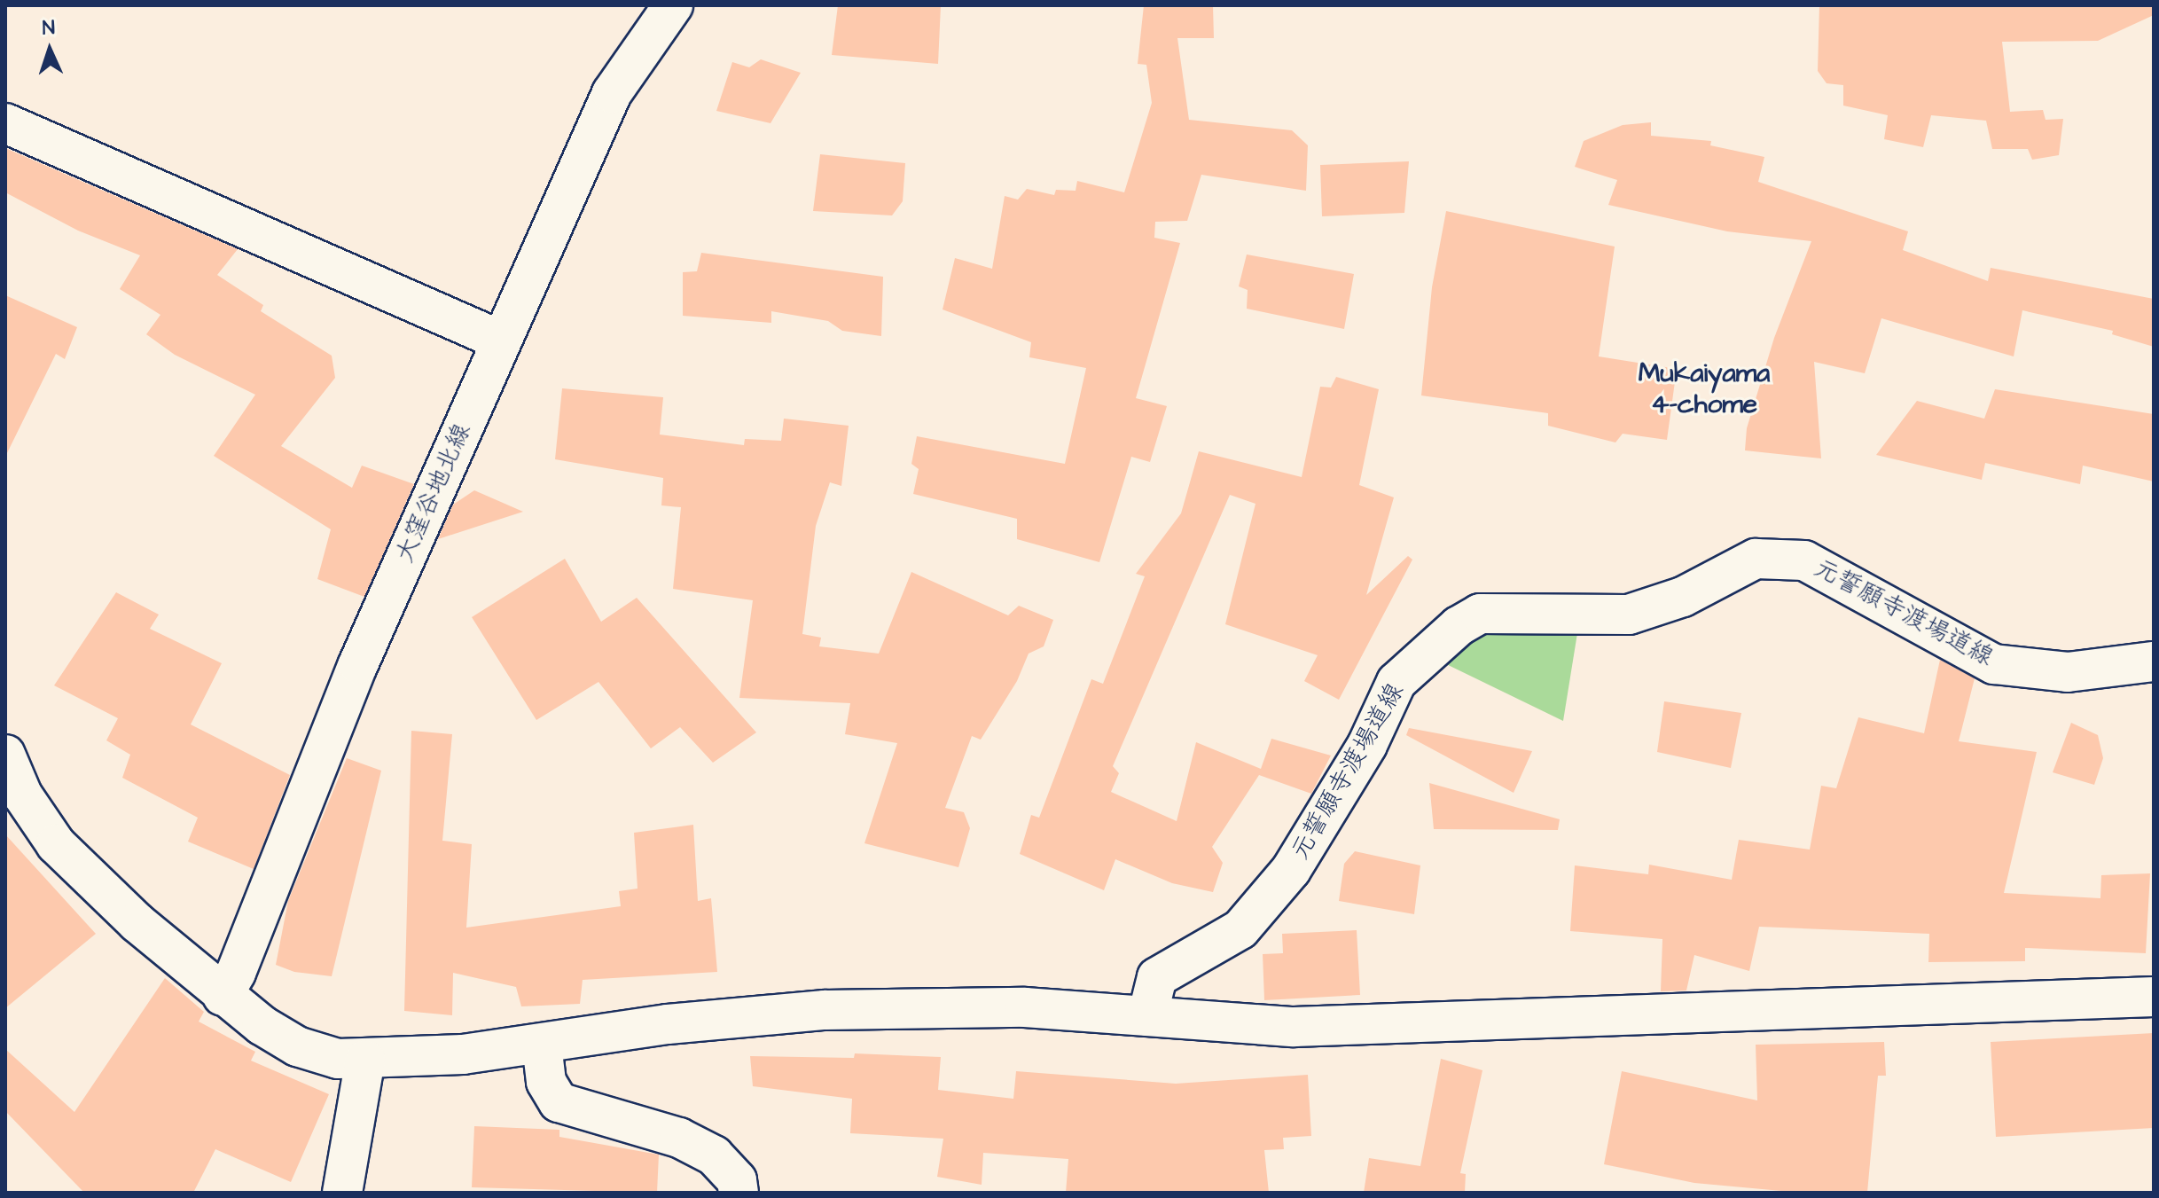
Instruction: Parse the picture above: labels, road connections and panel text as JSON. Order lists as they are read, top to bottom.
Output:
{
  "streets": {
    "street": ["大窪谷地北線", "元誓願寺渡場道線"]
  },
  "districts": ["Mukaiyama 4-chome"],
  "north": "top"
}
